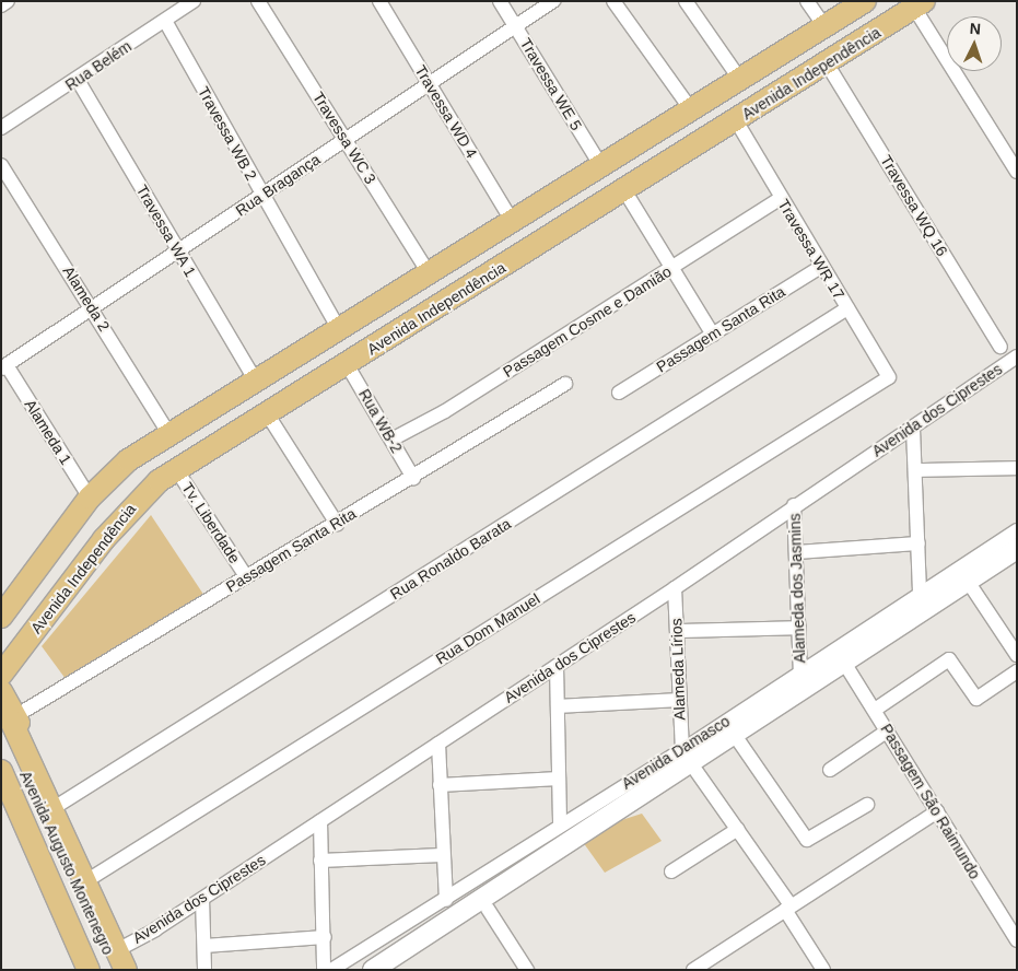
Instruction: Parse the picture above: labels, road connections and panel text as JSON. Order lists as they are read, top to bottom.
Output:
{
  "streets": {
    "main road": ["Avenida Independência", "Avenida Augusto Montenegro"],
    "street": [
      "Rua Belém",
      "Travessa WE 5",
      "Travessa WD 4",
      "Travessa WB 2",
      "Travessa WC 3",
      "Rua Bragança",
      "Travessa WQ 16",
      "Travessa WA 1",
      "Travessa WR 17",
      "Alameda 2",
      "Passagem Cosme e Damião",
      "Passagem Santa Rita",
      "Avenida dos Ciprestes",
      "Rua WB-2",
      "Alameda 1",
      "Tv. Liberdade",
      "Rua Ronaldo Barata",
      "Alameda dos Jasmins",
      "Rua Dom Manuel",
      "Alameda Lírios",
      "Avenida Damasco",
      "Passagem São Raimundo"
    ]
  },
  "crossings": [
    ["Rua Belém", "Travessa WB 2"],
    ["Rua Belém", "Travessa WA 1"],
    ["Avenida Independência", "Travessa WQ 16"],
    ["Avenida Independência", "Travessa WR 17"],
    ["Avenida Independência", "Rua WB-2"],
    ["Avenida Independência", "Tv. Liberdade"],
    ["Travessa WE 5", "Rua Bragança"],
    ["Travessa WD 4", "Rua Bragança"],
    ["Travessa WB 2", "Rua Bragança"],
    ["Travessa WC 3", "Rua Bragança"],
    ["Rua Bragança", "Travessa WA 1"],
    ["Rua Bragança", "Alameda 2"],
    ["Rua Bragança", "Alameda 1"],
    ["Travessa WR 17", "Passagem Cosme e Damião"],
    ["Travessa WR 17", "Passagem Santa Rita"],
    ["Travessa WR 17", "Rua Ronaldo Barata"],
    ["Travessa WR 17", "Rua Dom Manuel"],
    ["Passagem Cosme e Damião", "Rua WB-2"],
    ["Passagem Santa Rita", "Rua WB-2"],
    ["Passagem Santa Rita", "Tv. Liberdade"],
    ["Passagem Santa Rita", "Avenida Augusto Montenegro"],
    ["Avenida dos Ciprestes", "Alameda dos Jasmins"],
    ["Avenida dos Ciprestes", "Alameda Lírios"],
    ["Avenida dos Ciprestes", "Avenida Augusto Montenegro"],
    ["Alameda dos Jasmins", "Avenida Damasco"],
    ["Alameda Lírios", "Avenida Damasco"],
    ["Avenida Damasco", "Passagem São Raimundo"]
  ],
  "north": "top"
}
